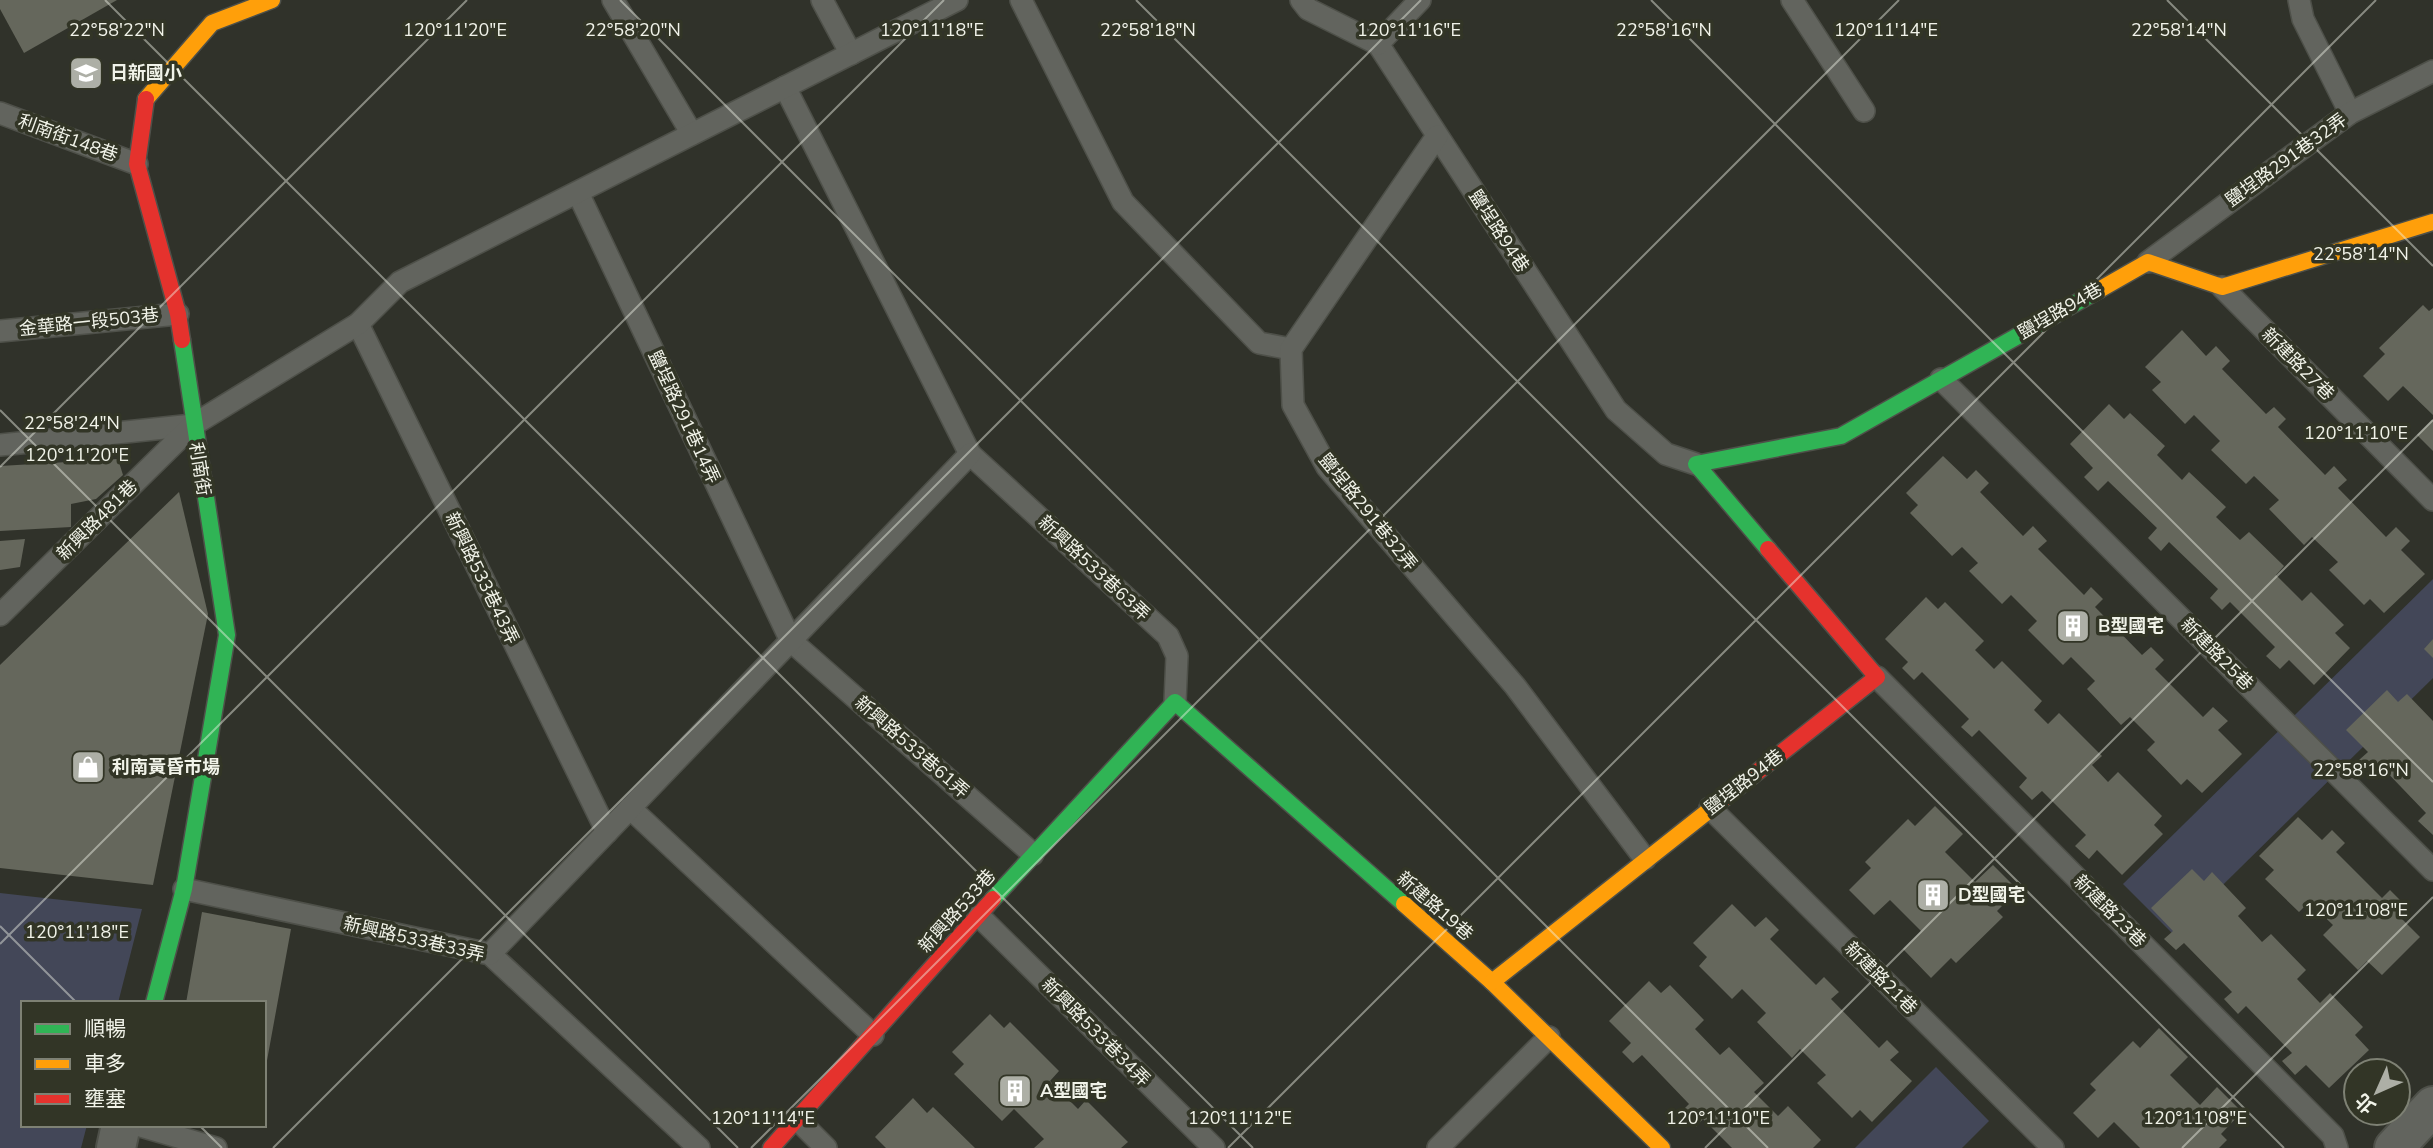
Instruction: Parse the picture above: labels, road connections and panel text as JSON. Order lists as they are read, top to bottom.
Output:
{
  "streets": {
    "street": [
      "鹽埕路94巷",
      "利南街",
      "新建路19巷",
      "新興路533巷"
    ],
    "lane": [
      "利南街148巷",
      "鹽埕路291巷32弄",
      "金華路一段503巷",
      "新建路27巷",
      "鹽埕路291巷14弄",
      "新興路481巷",
      "新興路533巷63弄",
      "新興路533巷43弄",
      "新建路25巷",
      "新興路533巷61弄",
      "新建路23巷",
      "新興路533巷33弄",
      "新建路21巷",
      "新興路533巷34弄"
    ]
  },
  "crossings": [
    ["利南街148巷", "利南街"],
    ["鹽埕路291巷32弄", "鹽埕路94巷"],
    ["鹽埕路94巷", "新建路25巷"],
    ["鹽埕路94巷", "新建路19巷"],
    ["鹽埕路94巷", "新建路23巷"],
    ["鹽埕路94巷", "新建路21巷"],
    ["金華路一段503巷", "利南街"],
    ["鹽埕路291巷14弄", "新興路533巷61弄"],
    ["利南街", "新興路481巷"],
    ["利南街", "新興路533巷33弄"],
    ["新興路533巷63弄", "新建路19巷"],
    ["新興路533巷63弄", "新興路533巷"],
    ["新興路533巷61弄", "新興路533巷"],
    ["新建路19巷", "新興路533巷"],
    ["新興路533巷", "新興路533巷34弄"]
  ],
  "places": {
    "school or university": ["日新國小"],
    "building": ["B型國宅", "D型國宅", "A型國宅"],
    "shop": ["利南黃昏市場"]
  },
  "legend": ["順暢", "車多", "壅塞"],
  "north": "bottom left",
  "coordinates": [
    "22°58'22\"N",
    "120°11'20\"E",
    "22°58'20\"N",
    "120°11'18\"E",
    "22°58'18\"N",
    "120°11'16\"E",
    "22°58'16\"N",
    "120°11'14\"E",
    "22°58'14\"N",
    "22°58'24\"N",
    "120°11'10\"E",
    "120°11'08\"E",
    "120°11'12\"E"
  ]
}
